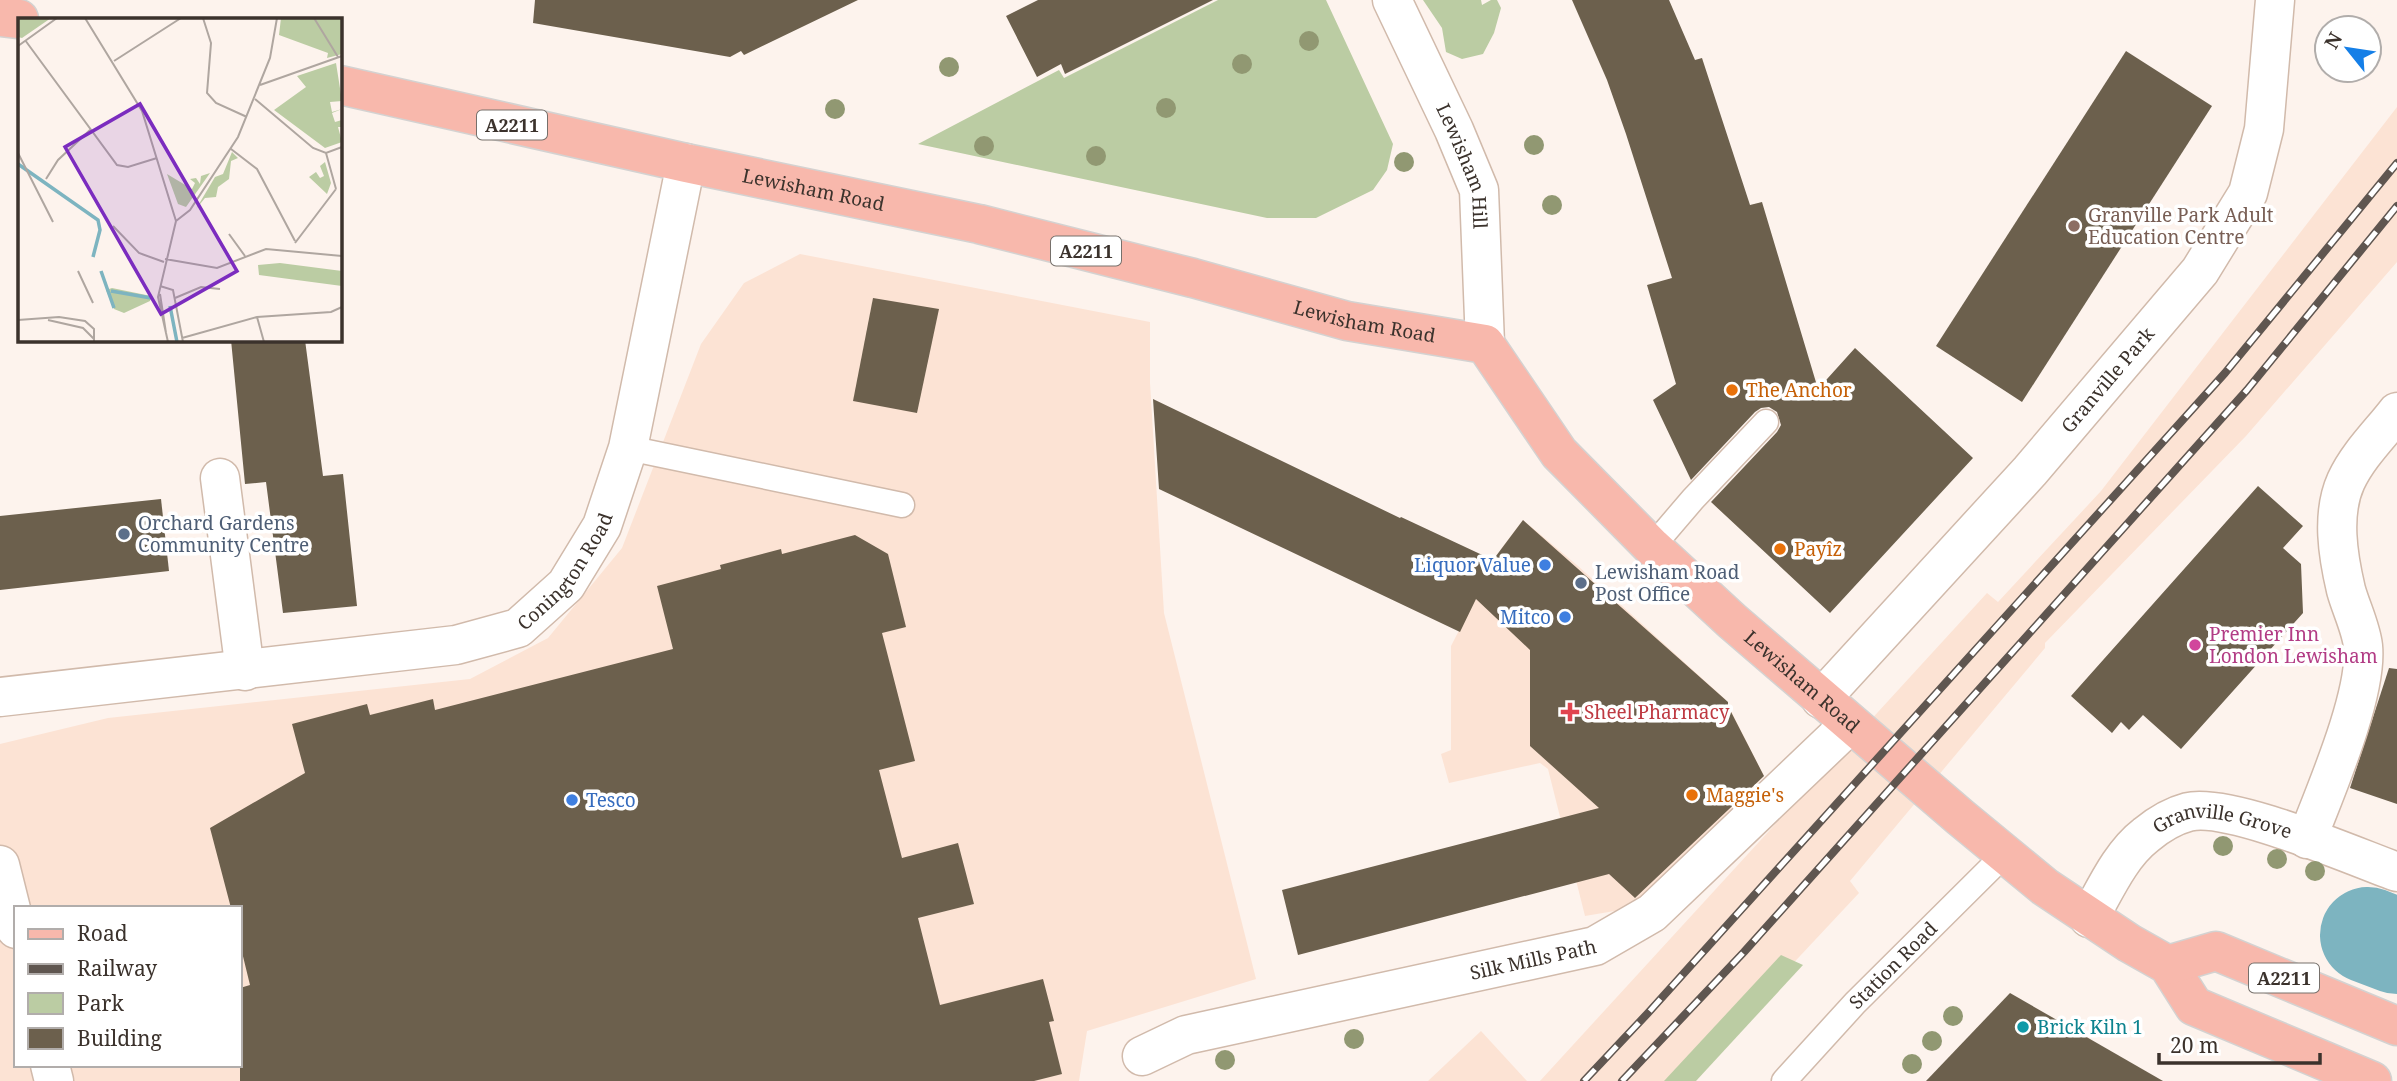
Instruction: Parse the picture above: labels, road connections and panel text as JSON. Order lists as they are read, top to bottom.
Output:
{
  "streets": {
    "main road": ["A2211", "Lewisham Road"],
    "street": [
      "Lewisham Hill",
      "Granville Park",
      "Conington Road",
      "Granville Grove",
      "Silk Mills Path"
    ],
    "lane": ["Station Road"]
  },
  "crossings": [
    ["A2211", "Lewisham Road"],
    ["Lewisham Hill", "Lewisham Road"],
    ["Lewisham Road", "Granville Park"],
    ["Lewisham Road", "Conington Road"],
    ["Lewisham Road", "Granville Grove"],
    ["Lewisham Road", "Silk Mills Path"],
    ["Lewisham Road", "Station Road"],
    ["Granville Park", "Silk Mills Path"]
  ],
  "places": {
    "other": [
      "Granville Park Adult Education Centre",
      "The Anchor",
      "Orchard Gardens Community Centre",
      "Payîz",
      "Liquor Value",
      "Lewisham Road Post Office",
      "Mitco",
      "Premier Inn London Lewisham",
      "Maggie's",
      "Tesco",
      "Brick Kiln 1"
    ],
    "health": ["Sheel Pharmacy"]
  },
  "legend": [
    "Road",
    "Railway",
    "Park",
    "Building"
  ],
  "scale_bar": "20 m",
  "north": "top left"
}
